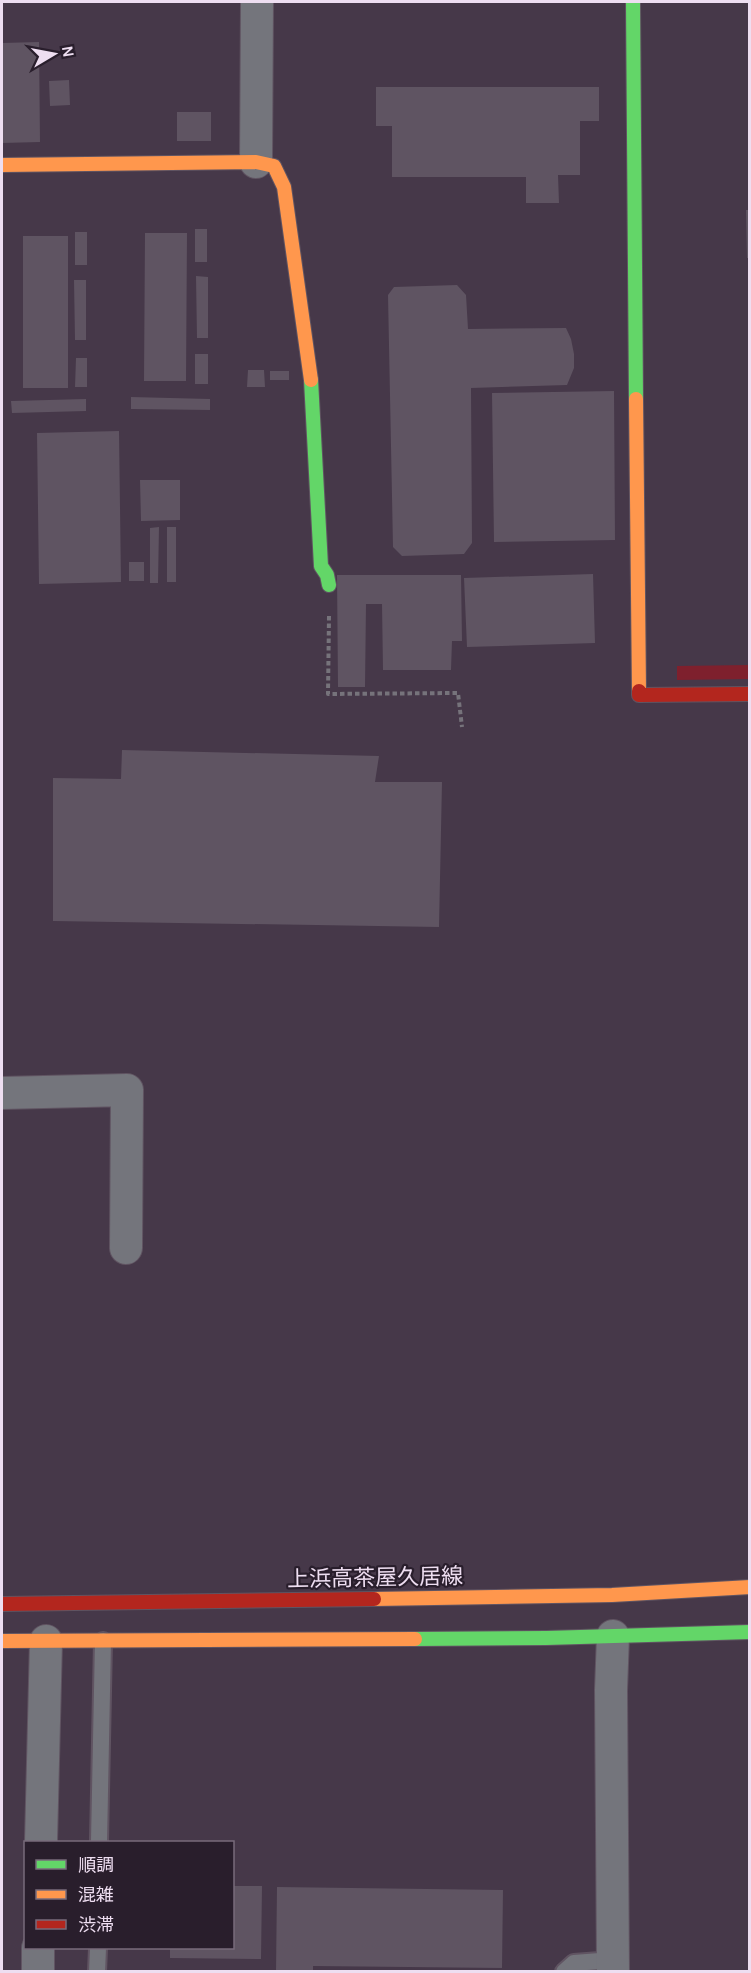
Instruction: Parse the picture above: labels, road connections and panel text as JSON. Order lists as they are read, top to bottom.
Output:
{
  "streets": {
    "main road": ["上浜高茶屋久居線"]
  },
  "legend": ["順調", "混雑", "渋滞"],
  "north": "right"
}
